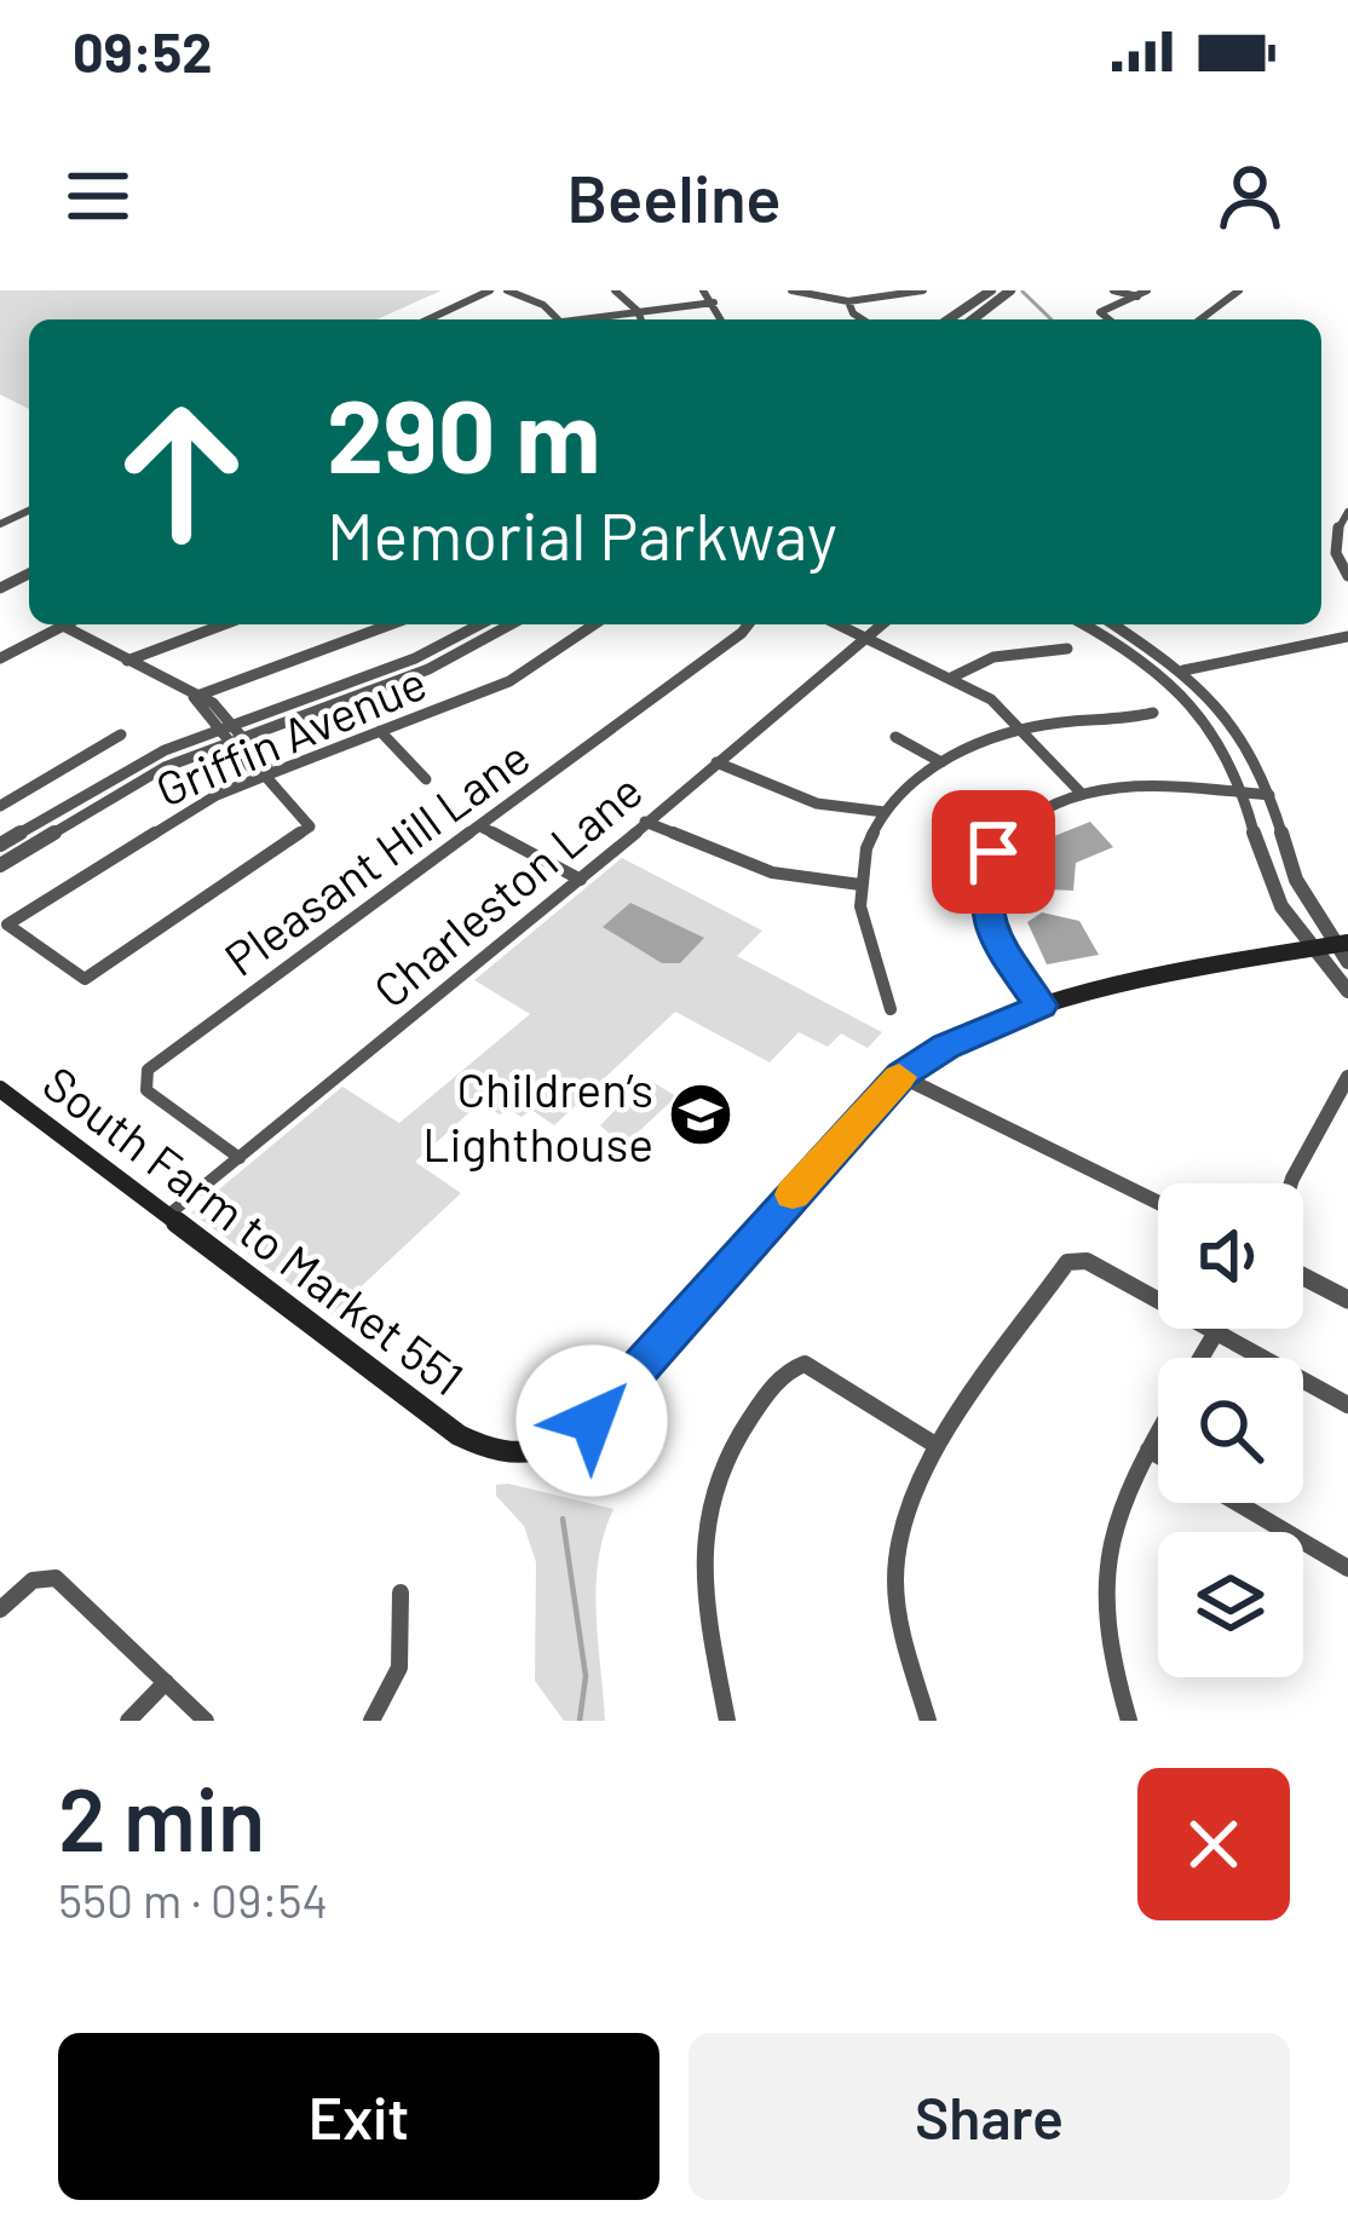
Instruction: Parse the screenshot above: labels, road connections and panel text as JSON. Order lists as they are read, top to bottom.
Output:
{
  "streets": {
    "main road": ["South Farm to Market 551"],
    "street": ["Griffin Avenue", "Pleasant Hill Lane", "Charleston Lane"]
  },
  "crossings": [
    ["Pleasant Hill Lane", "Charleston Lane"],
    ["Charleston Lane", "South Farm to Market 551"]
  ],
  "places": {
    "school or university": ["Children’s Lighthouse"]
  },
  "page": {
    "status": "09:52",
    "header": "Beeline",
    "turn": ["290 m", "Memorial Parkway"],
    "heading": ["2 min", "550 m · 09:54"],
    "buttons": ["Exit", "Share"]
  }
}
